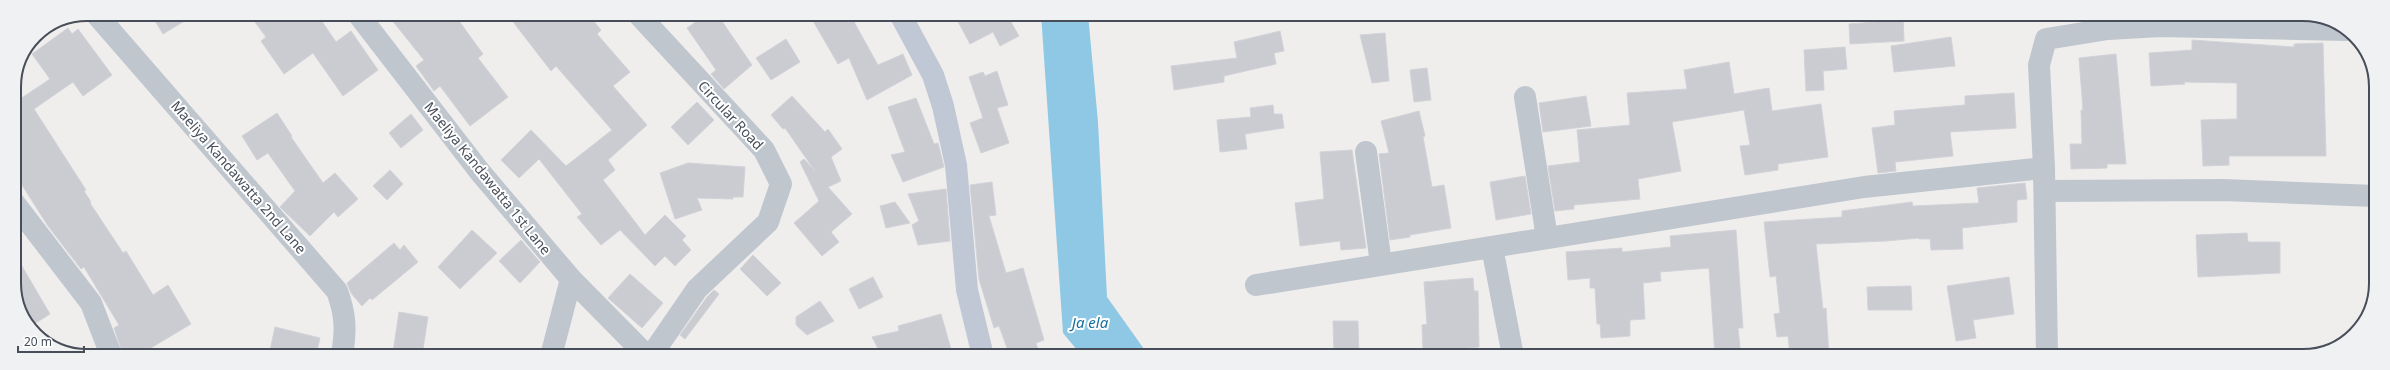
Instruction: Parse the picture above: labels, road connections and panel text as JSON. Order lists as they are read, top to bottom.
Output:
{
  "streets": {
    "street": ["Circular Road", "Maeliya Kandawatta 2nd Lane", "Maeliya Kandawatta 1st Lane"]
  },
  "water": ["Ja ela"],
  "scale_bar": "20 m"
}
